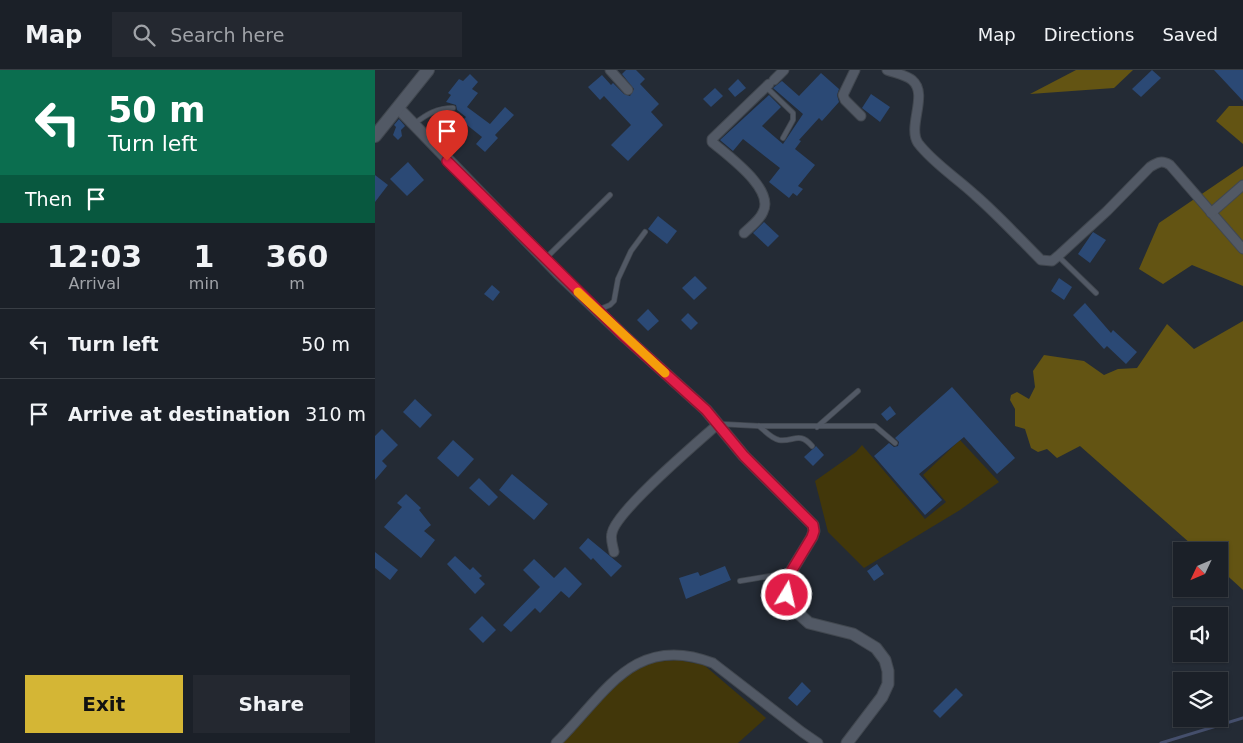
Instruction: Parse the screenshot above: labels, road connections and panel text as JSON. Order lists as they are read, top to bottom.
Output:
{
  "north": "bottom left",
  "page": {
    "header": "Map",
    "search": "Search here",
    "nav": ["Map", "Directions", "Saved"],
    "turn": ["50 m", "Turn left"],
    "then": "Then",
    "eta": [
      "12:03",
      "Arrival",
      "1",
      "min",
      "360",
      "m"
    ],
    "list": [
      {
        "name": "Turn left",
        "value": "50 m"
      },
      {
        "name": "Arrive at destination",
        "value": "310 m"
      }
    ],
    "buttons": ["Exit", "Share"]
  }
}
